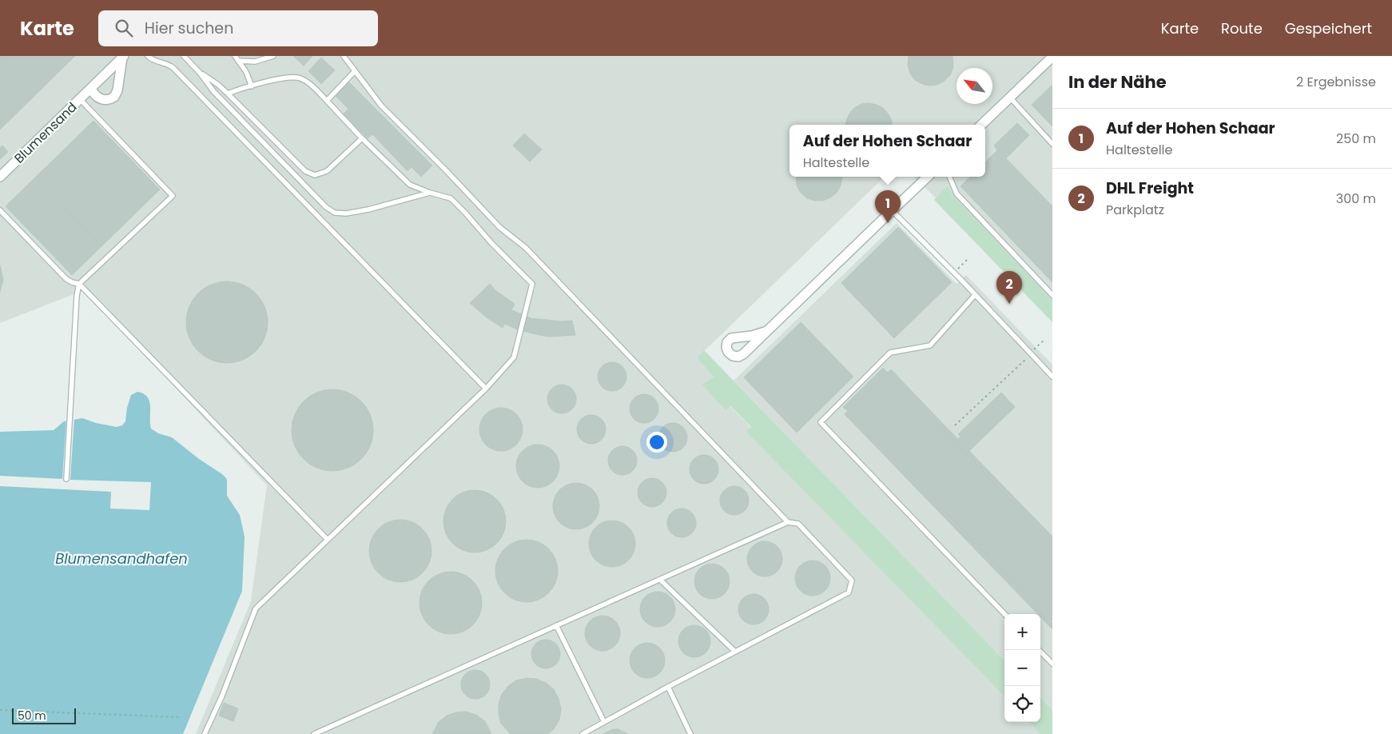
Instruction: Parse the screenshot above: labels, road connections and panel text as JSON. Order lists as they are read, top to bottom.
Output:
{
  "streets": {
    "street": ["Blumensand"]
  },
  "water": ["Blumensandhafen"],
  "scale_bar": "50 m",
  "north": "top left",
  "page": {
    "header": "Karte",
    "search": "Hier suchen",
    "nav": ["Karte", "Route", "Gespeichert"],
    "heading": ["In der Nähe", "2 Ergebnisse"],
    "list": [
      {
        "mark": "1",
        "name": "Auf der Hohen Schaar",
        "note": "Haltestelle",
        "value": "250 m"
      },
      {
        "mark": "2",
        "name": "DHL Freight",
        "note": "Parkplatz",
        "value": "300 m"
      }
    ],
    "popup": ["Auf der Hohen Schaar", "Haltestelle"],
    "pins": ["1", "2"],
    "map_buttons": ["+", "−"],
    "scale": "50 m"
  }
}
